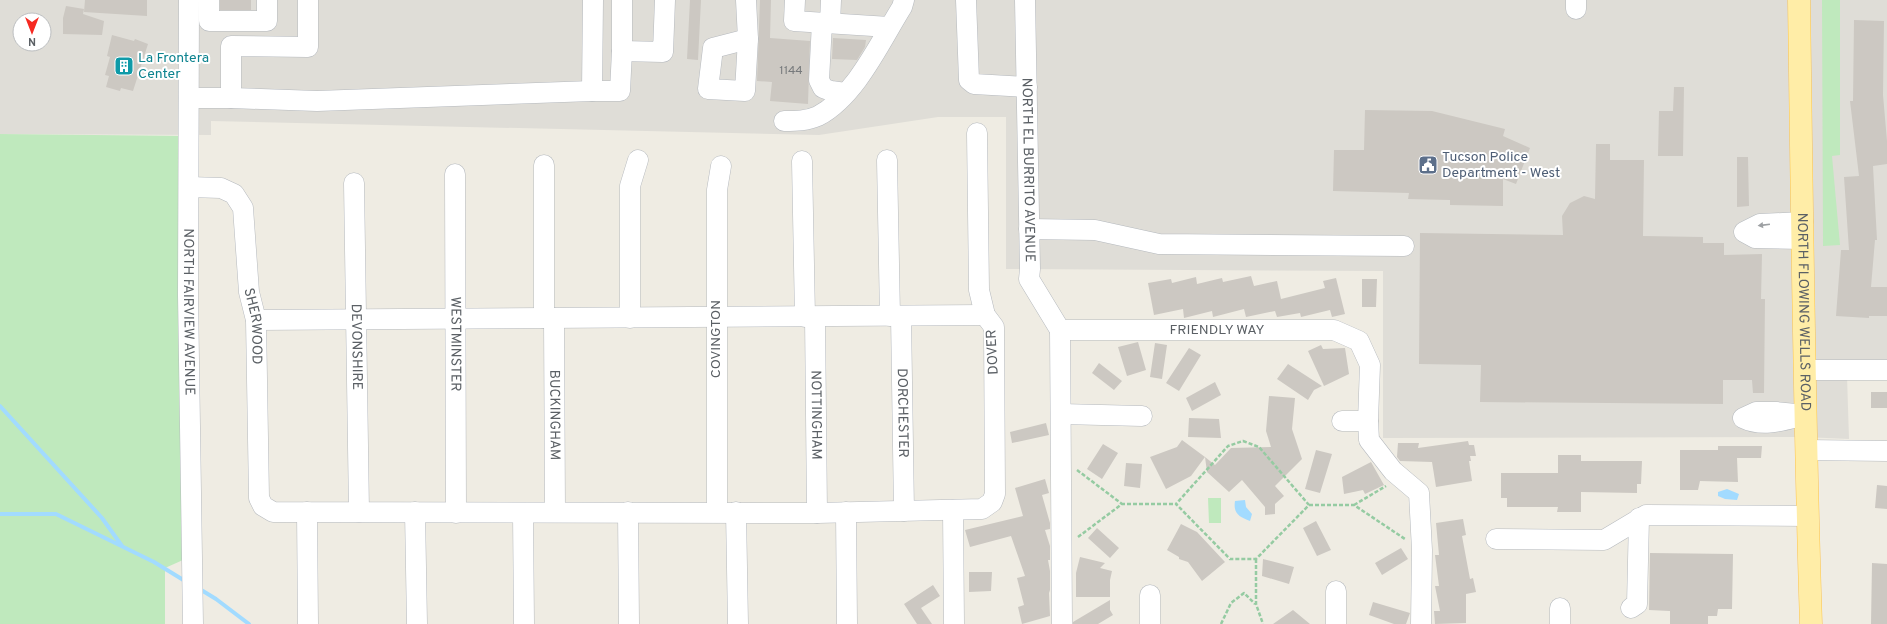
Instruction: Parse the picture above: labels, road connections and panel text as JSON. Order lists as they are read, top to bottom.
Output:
{
  "streets": {
    "main road": ["NORTH FLOWING WELLS ROAD"],
    "street": [
      "NORTH EL BURRITO AVENUE",
      "NORTH FAIRVIEW AVENUE",
      "SHERWOOD",
      "FRIENDLY WAY",
      "COVINGTON",
      "WESTMINSTER",
      "DEVONSHIRE",
      "DOVER",
      "DORCHESTER",
      "BUCKINGHAM",
      "NOTTINGHAM"
    ]
  },
  "crossings": [
    ["NORTH EL BURRITO AVENUE", "FRIENDLY WAY"],
    ["NORTH FAIRVIEW AVENUE", "SHERWOOD"]
  ],
  "places": {
    "building": ["La Frontera Center"],
    "public building": ["Tucson Police Department - West"]
  },
  "house_numbers": ["1144"],
  "north": "bottom"
}
